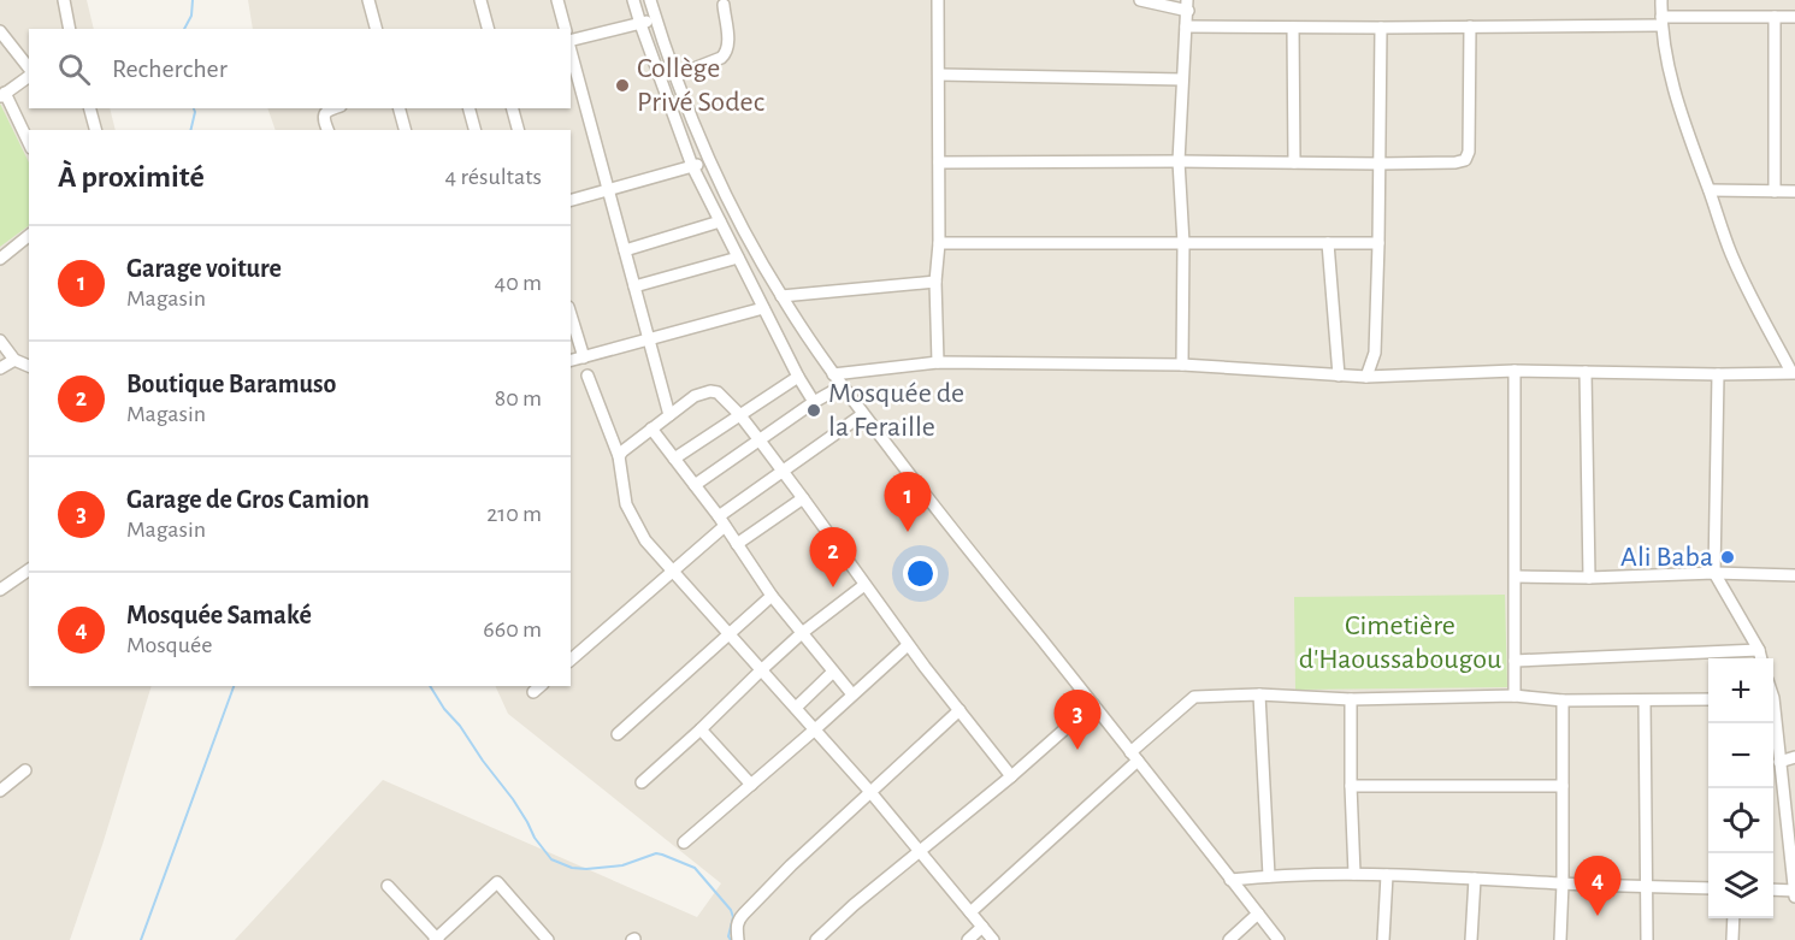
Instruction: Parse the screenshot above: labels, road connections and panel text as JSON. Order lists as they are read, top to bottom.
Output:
{
  "parks": ["Cimetière d'Haoussabougou"],
  "places": ["Collège Privé Sodec", "Mosquée de la Feraille", "Ali Baba"],
  "page": {
    "search": "Rechercher",
    "heading": ["À proximité", "4 résultats"],
    "list": [
      {
        "mark": "1",
        "name": "Garage voiture",
        "note": "Magasin",
        "value": "40 m"
      },
      {
        "mark": "2",
        "name": "Boutique Baramuso",
        "note": "Magasin",
        "value": "80 m"
      },
      {
        "mark": "3",
        "name": "Garage de Gros Camion",
        "note": "Magasin",
        "value": "210 m"
      },
      {
        "mark": "4",
        "name": "Mosquée Samaké",
        "note": "Mosquée",
        "value": "660 m"
      }
    ],
    "pins": [
      "1",
      "2",
      "3",
      "4"
    ],
    "map_buttons": ["+", "−"]
  }
}
